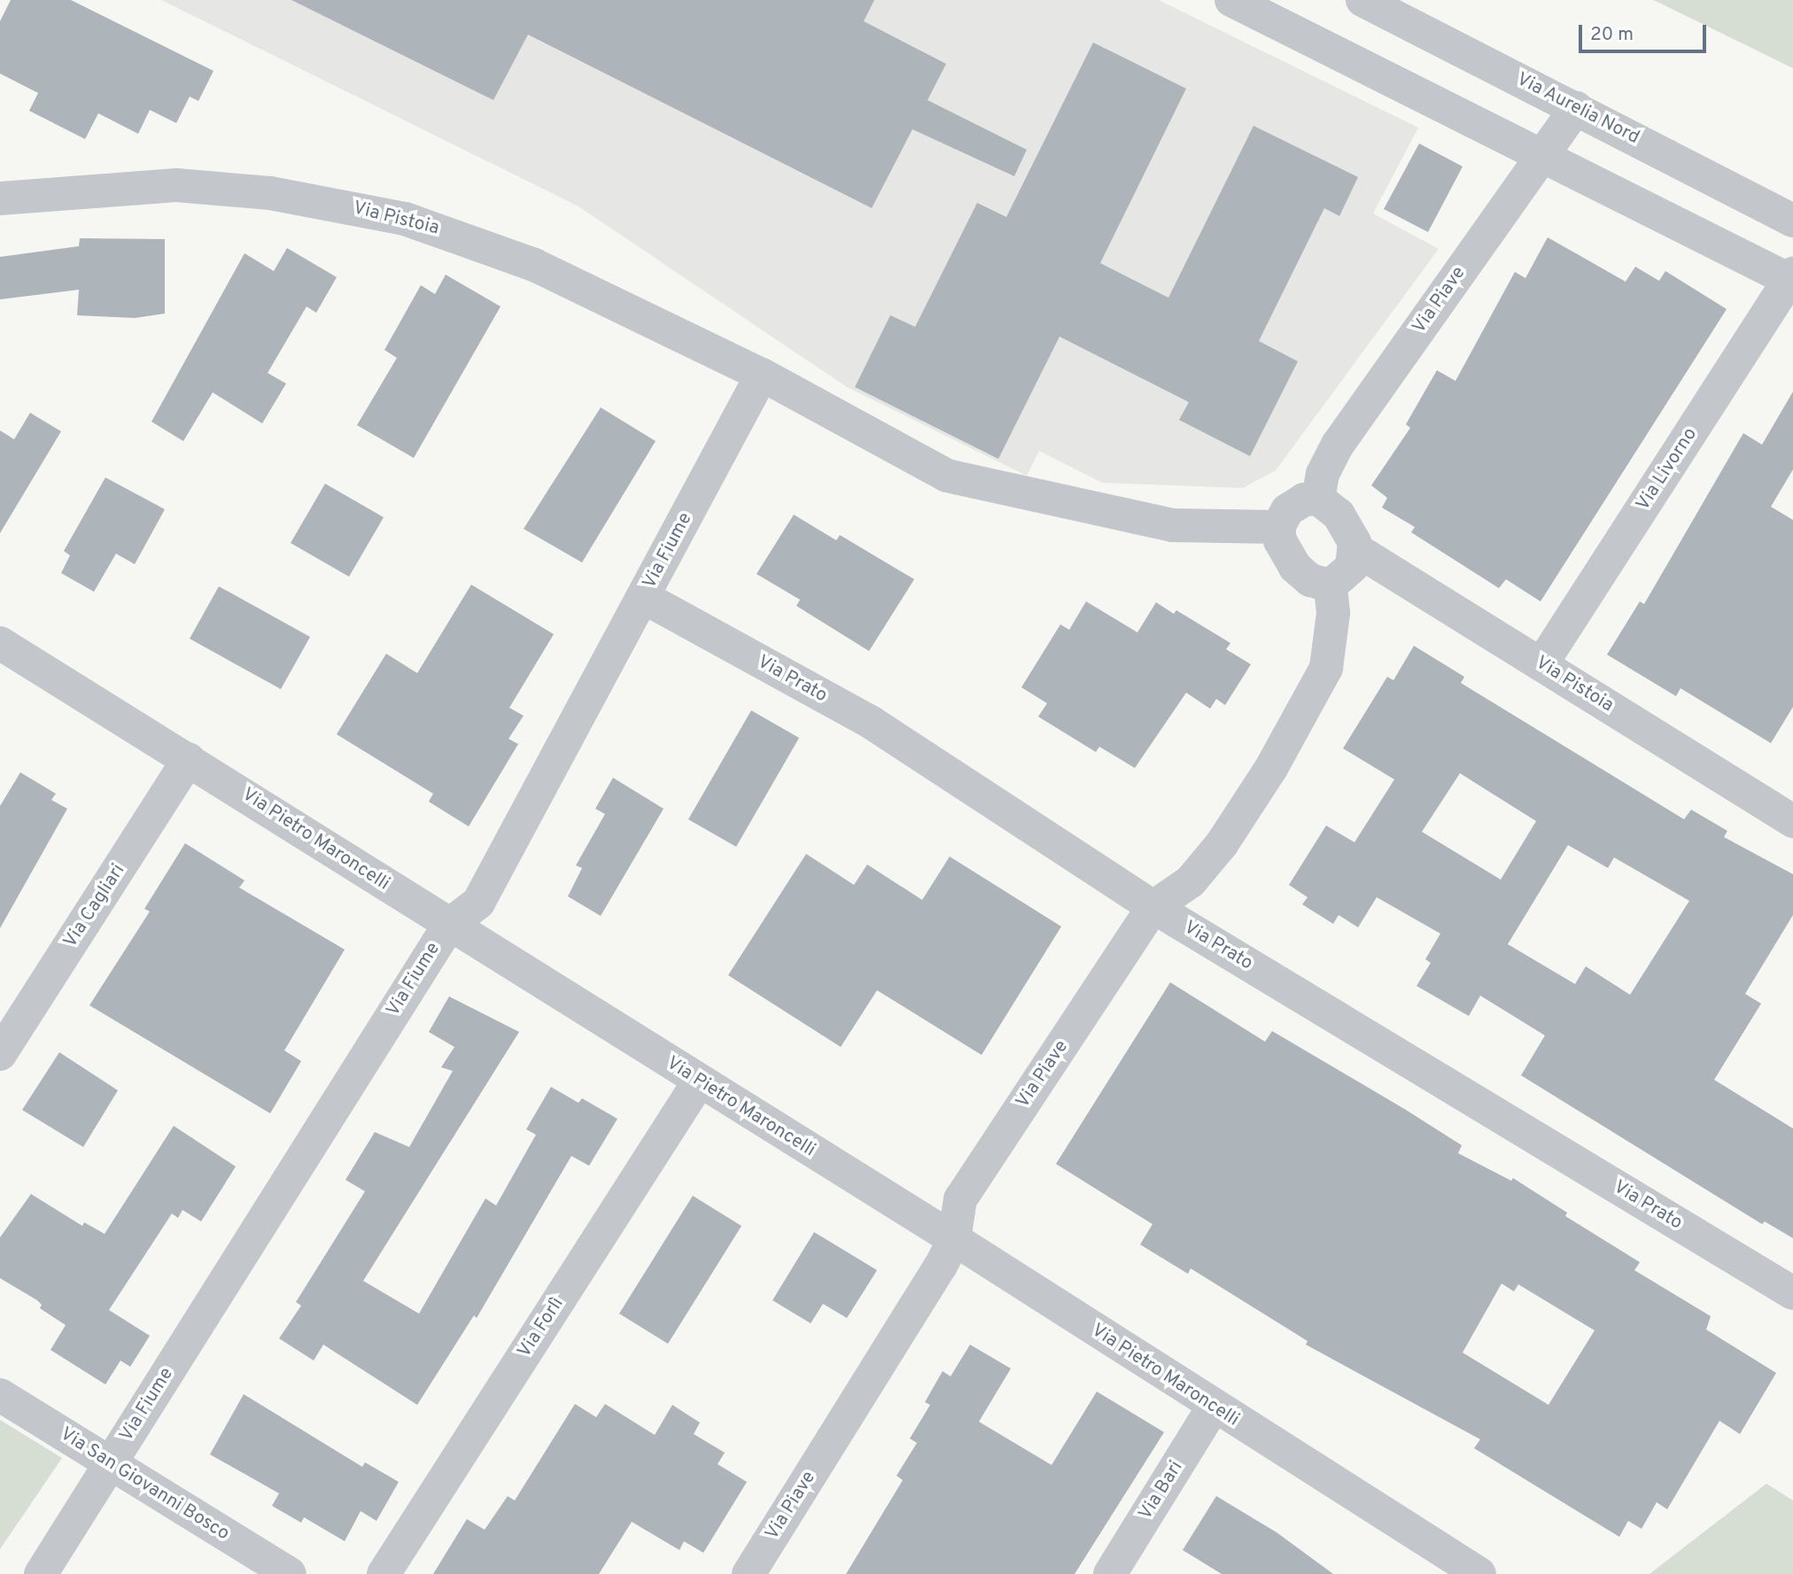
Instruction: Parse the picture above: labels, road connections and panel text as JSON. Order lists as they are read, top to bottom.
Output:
{
  "streets": {
    "street": [
      "Via Aurelia Nord",
      "Via Pistoia",
      "Via Piave",
      "Via Livorno",
      "Via Fiume",
      "Via Prato",
      "Via Pietro Maroncelli",
      "Via Cagliari",
      "Via Forlì",
      "Via San Giovanni Bosco",
      "Via Bari"
    ]
  },
  "crossings": [
    ["Via Aurelia Nord", "Via Piave"],
    ["Via Pistoia", "Via Piave"],
    ["Via Pistoia", "Via Livorno"],
    ["Via Pistoia", "Via Fiume"],
    ["Via Piave", "Via Prato"],
    ["Via Piave", "Via Pietro Maroncelli"],
    ["Via Fiume", "Via Prato"],
    ["Via Fiume", "Via Pietro Maroncelli"],
    ["Via Fiume", "Via San Giovanni Bosco"],
    ["Via Pietro Maroncelli", "Via Cagliari"],
    ["Via Pietro Maroncelli", "Via Forlì"],
    ["Via Pietro Maroncelli", "Via Bari"]
  ],
  "scale_bar": "20 m"
}
